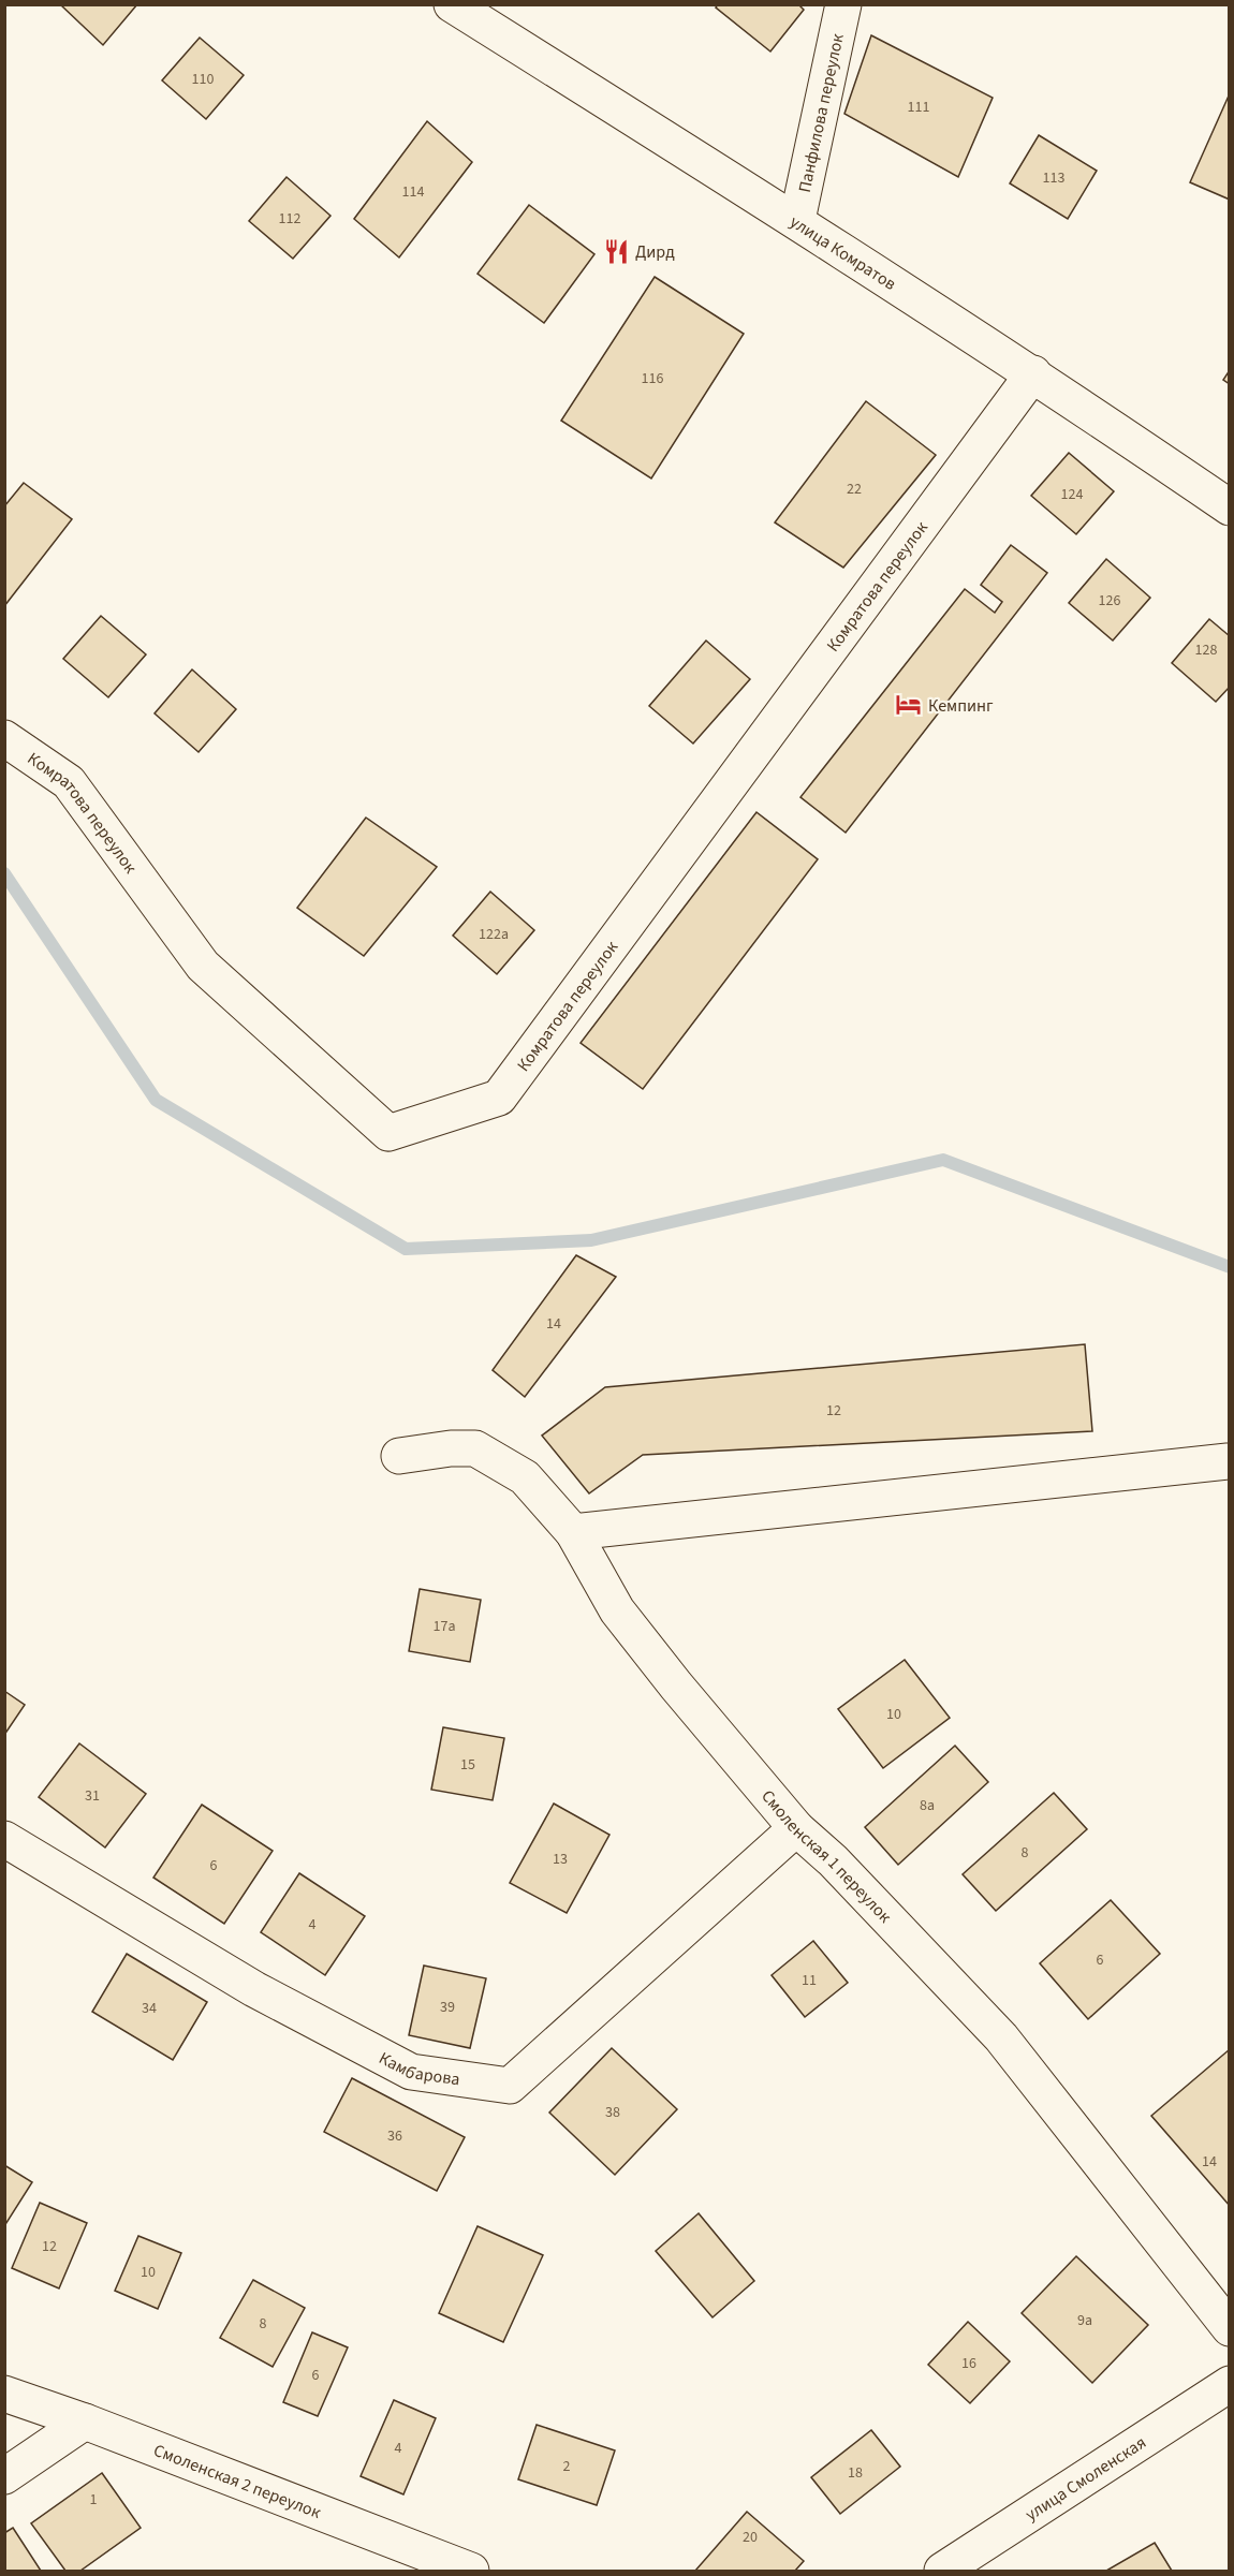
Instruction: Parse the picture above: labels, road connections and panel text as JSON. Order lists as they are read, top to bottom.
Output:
{
  "streets": {
    "street": [
      "Панфилова переулок",
      "улица Комратов",
      "Комратова переулок",
      "Смоленская 1 переулок",
      "Камбарова",
      "улица Смоленская",
      "Смоленская 2 переулок"
    ]
  },
  "crossings": [
    ["Панфилова переулок", "улица Комратов"],
    ["улица Комратов", "Комратова переулок"],
    ["Смоленская 1 переулок", "Камбарова"]
  ],
  "places": {
    "restaurant": ["Дирд"],
    "hotel": ["Кемпинг"]
  },
  "house_numbers": [
    "110",
    "111",
    "113",
    "114",
    "112",
    "116",
    "22",
    "124",
    "126",
    "128",
    "122а",
    "14",
    "12",
    "17а",
    "10",
    "15",
    "31",
    "8а",
    "8",
    "13",
    "6",
    "4",
    "6",
    "11",
    "39",
    "34",
    "38",
    "36",
    "14",
    "12",
    "10",
    "9а",
    "8",
    "16",
    "6",
    "4",
    "2",
    "18",
    "1",
    "20"
  ]
}
